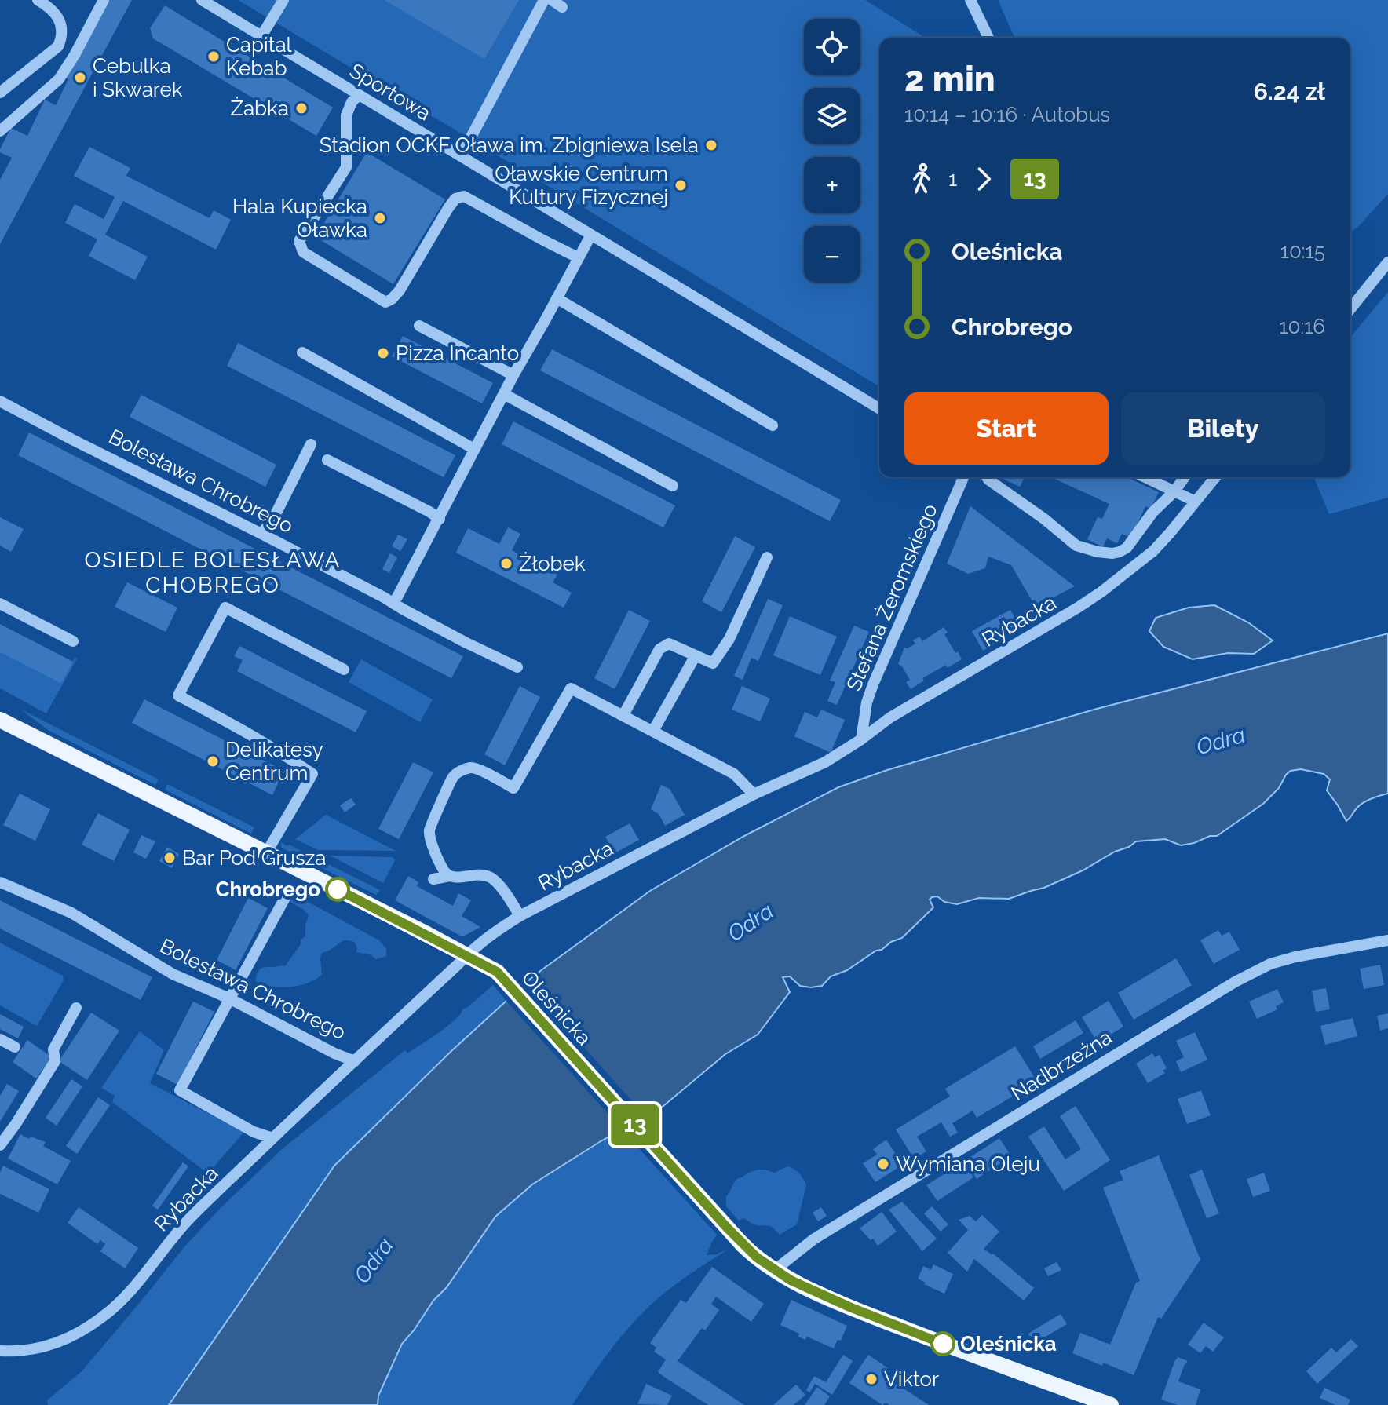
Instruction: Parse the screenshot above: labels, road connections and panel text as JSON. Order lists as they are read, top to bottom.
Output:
{
  "streets": {
    "main road": ["Oleśnicka"],
    "street": [
      "Sportowa",
      "Bolesława Chrobrego",
      "Stefana Żeromskiego",
      "Rybacka",
      "Nadbrzeżna"
    ]
  },
  "crossings": [
    ["Bolesława Chrobrego", "Rybacka"],
    ["Stefana Żeromskiego", "Rybacka"],
    ["Rybacka", "Oleśnicka"],
    ["Oleśnicka", "Nadbrzeżna"]
  ],
  "districts": ["OSIEDLE BOLESŁAWA CHOBREGO"],
  "water": ["Odra"],
  "places": [
    "Capital Kebab",
    "Cebulka i Skwarek",
    "Żabka",
    "Stadion OCKF Oława im. Zbigniewa Isela",
    "Oławskie Centrum Kultury Fizycznej",
    "Hala Kupiecka Oławka",
    "Pizza Incanto",
    "Żłobek",
    "Delikatesy Centrum",
    "Bar Pod Grusza",
    "Chrobrego",
    "Wymiana Oleju",
    "Oleśnicka",
    "Viktor"
  ],
  "lines": ["bus line 13"],
  "page": {
    "on_map": "13",
    "map_buttons": ["+", "−"],
    "heading": ["2 min", "10:14 – 10:16 · Autobus", "6.24 zł"],
    "legs": ["1", "13"],
    "list": [
      {
        "name": "Oleśnicka",
        "value": "10:15"
      },
      {
        "name": "Chrobrego",
        "value": "10:16"
      }
    ],
    "buttons": ["Start", "Bilety"]
  }
}
